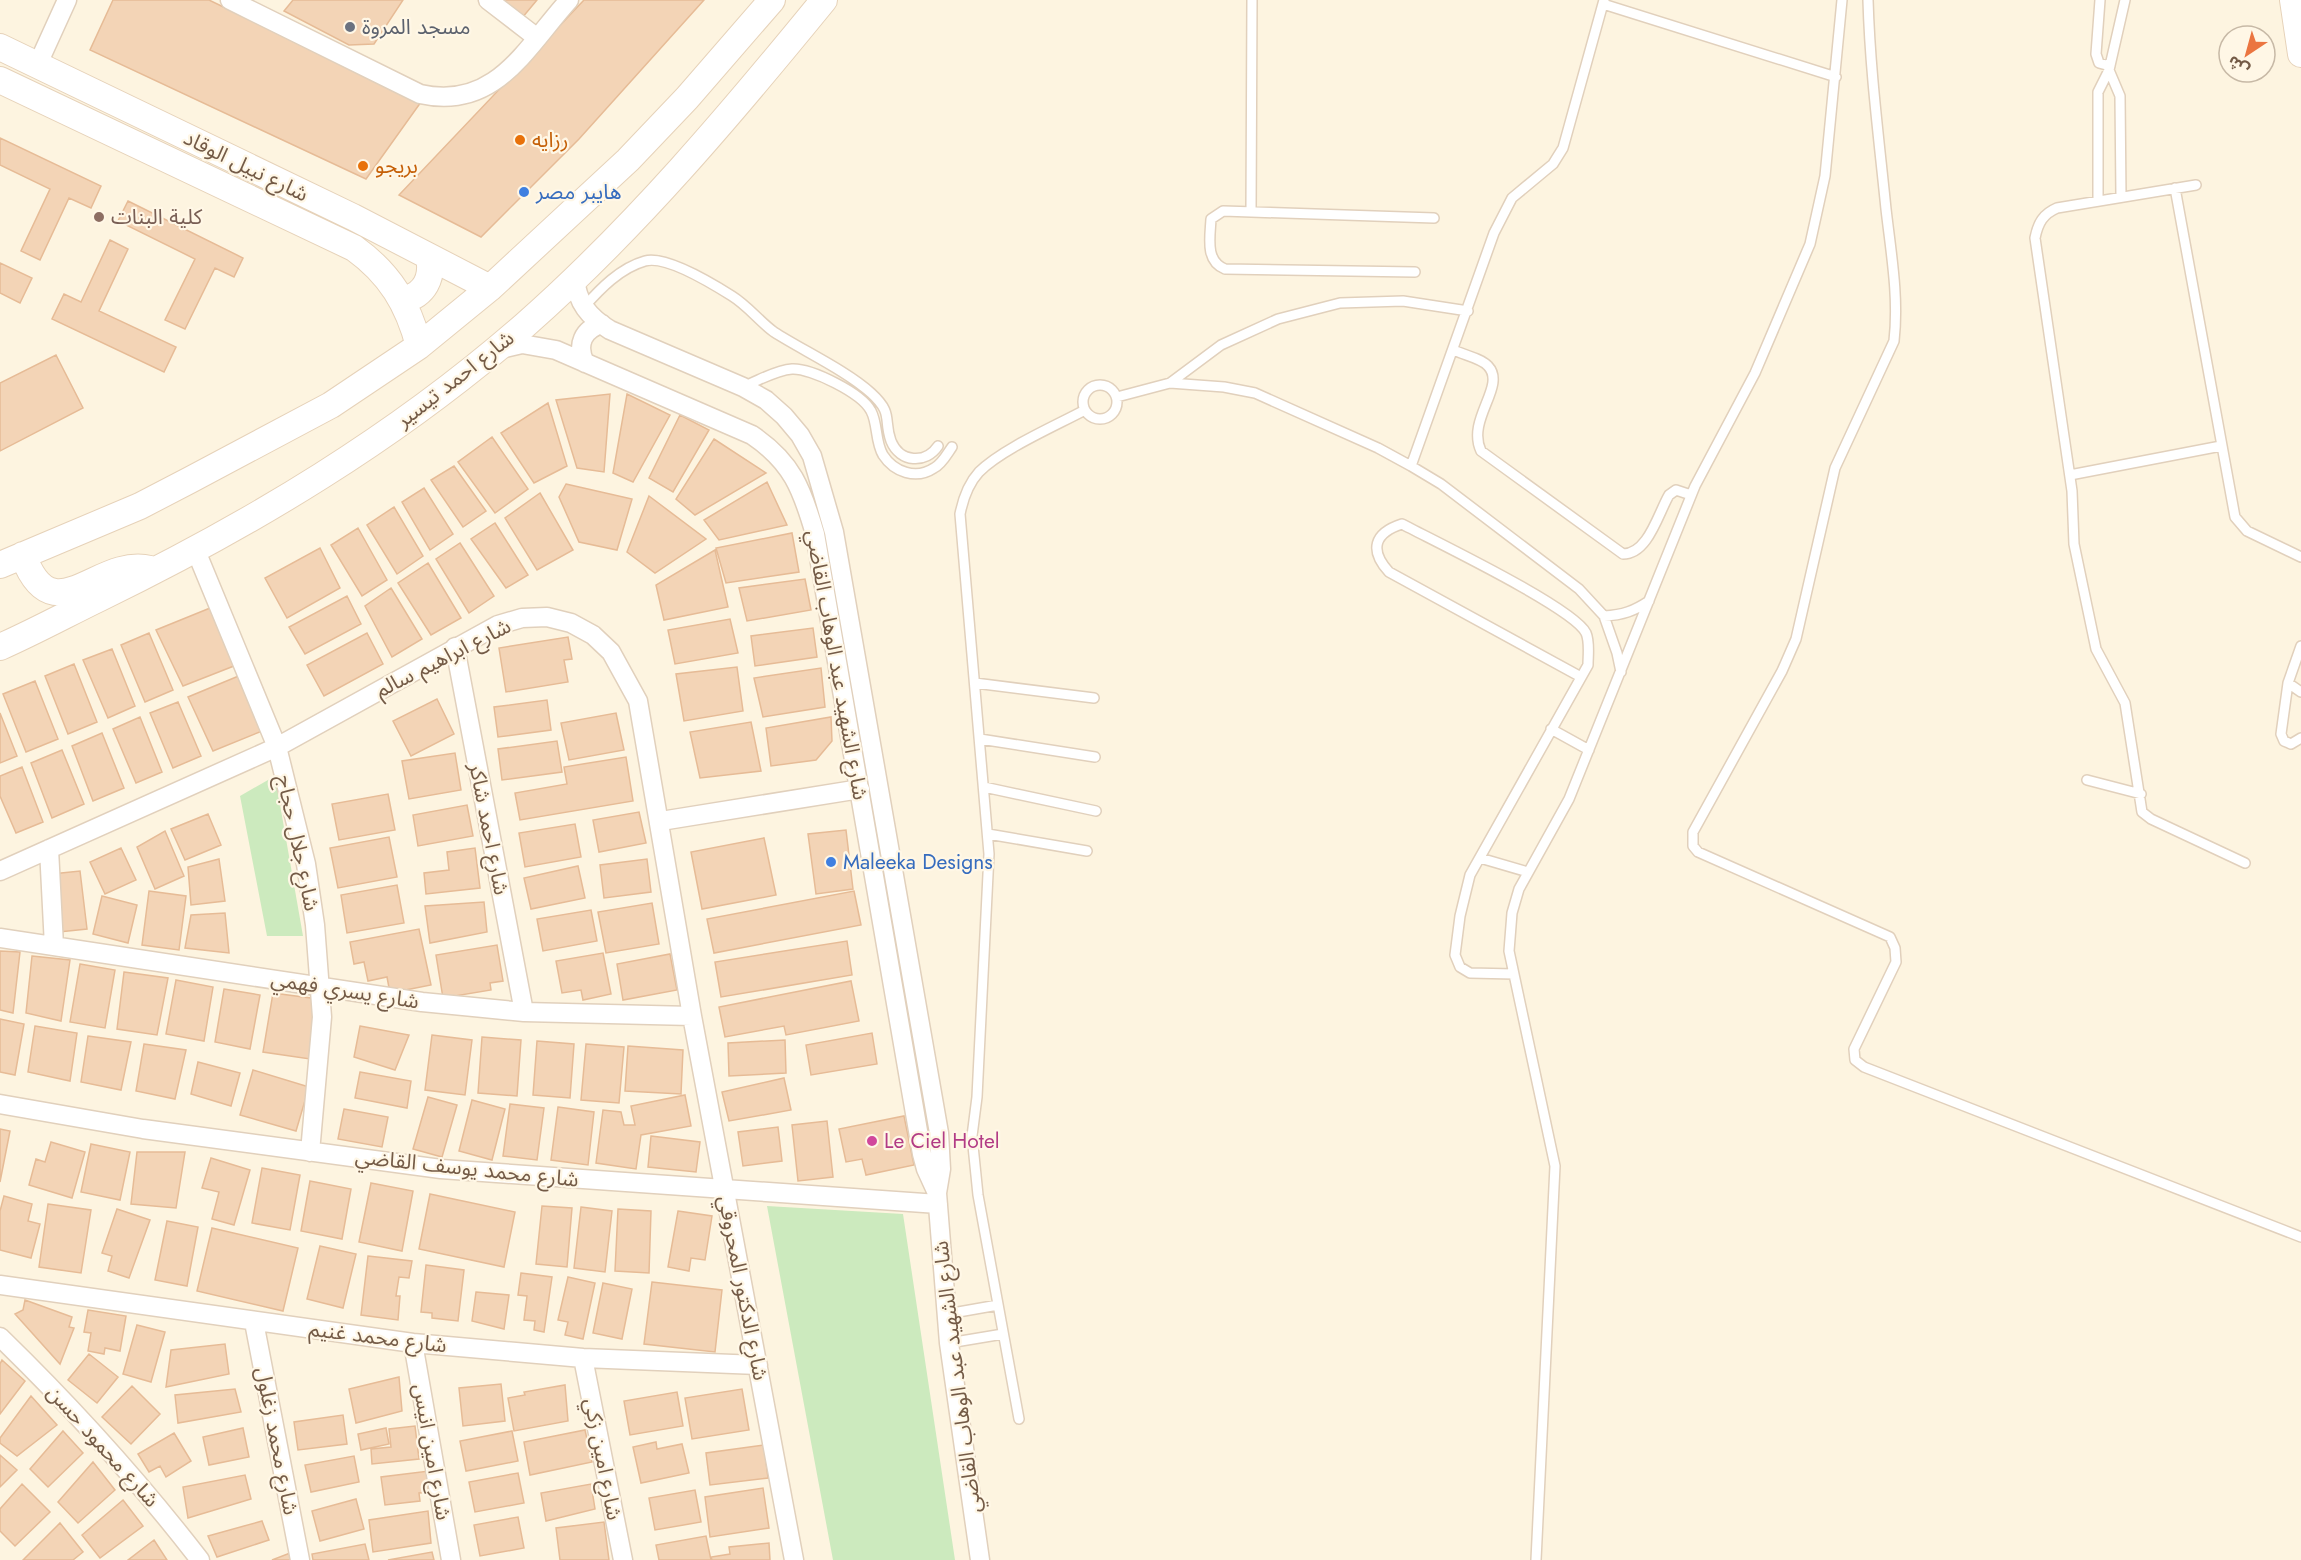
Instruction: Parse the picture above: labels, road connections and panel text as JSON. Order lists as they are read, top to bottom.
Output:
{
  "streets": {
    "main road": ["شارع نبيل الوقاد", "شارع احمد تيسير"],
    "street": [
      "شارع ابراهيم سالم",
      "شارع الشهيد عبد الوهاب القاضي",
      "شارع احمد شاكر",
      "شارع جلال حجاج",
      "شارع يسري فهمي",
      "شارع محمد يوسف القاضي",
      "شارع الدكتور المحروقي",
      "شارع محمد غنيم",
      "شارع محمد زغلول",
      "شارع محمود حسن",
      "شارع امين انيس",
      "شارع امين زكي"
    ]
  },
  "crossings": [
    ["شارع احمد تيسير", "شارع الشهيد عبد الوهاب القاضي"],
    ["شارع احمد تيسير", "شارع جلال حجاج"],
    ["شارع ابراهيم سالم", "شارع احمد شاكر"],
    ["شارع ابراهيم سالم", "شارع جلال حجاج"],
    ["شارع ابراهيم سالم", "شارع يسري فهمي"],
    ["شارع ابراهيم سالم", "شارع الدكتور المحروقي"],
    ["شارع الشهيد عبد الوهاب القاضي", "شارع محمد يوسف القاضي"],
    ["شارع احمد شاكر", "شارع يسري فهمي"],
    ["شارع جلال حجاج", "شارع يسري فهمي"],
    ["شارع جلال حجاج", "شارع محمد يوسف القاضي"],
    ["شارع يسري فهمي", "شارع الدكتور المحروقي"],
    ["شارع محمد يوسف القاضي", "شارع الدكتور المحروقي"],
    ["شارع الدكتور المحروقي", "شارع محمد غنيم"],
    ["شارع محمد غنيم", "شارع محمد زغلول"],
    ["شارع محمد غنيم", "شارع امين انيس"],
    ["شارع محمد غنيم", "شارع امين زكي"]
  ],
  "places": [
    "مسجد المروة",
    "رزايه",
    "بريجو",
    "هايبر مصر",
    "كلية البنات",
    "Maleeka Designs",
    "Le Ciel Hotel"
  ],
  "north": "bottom left"
}
